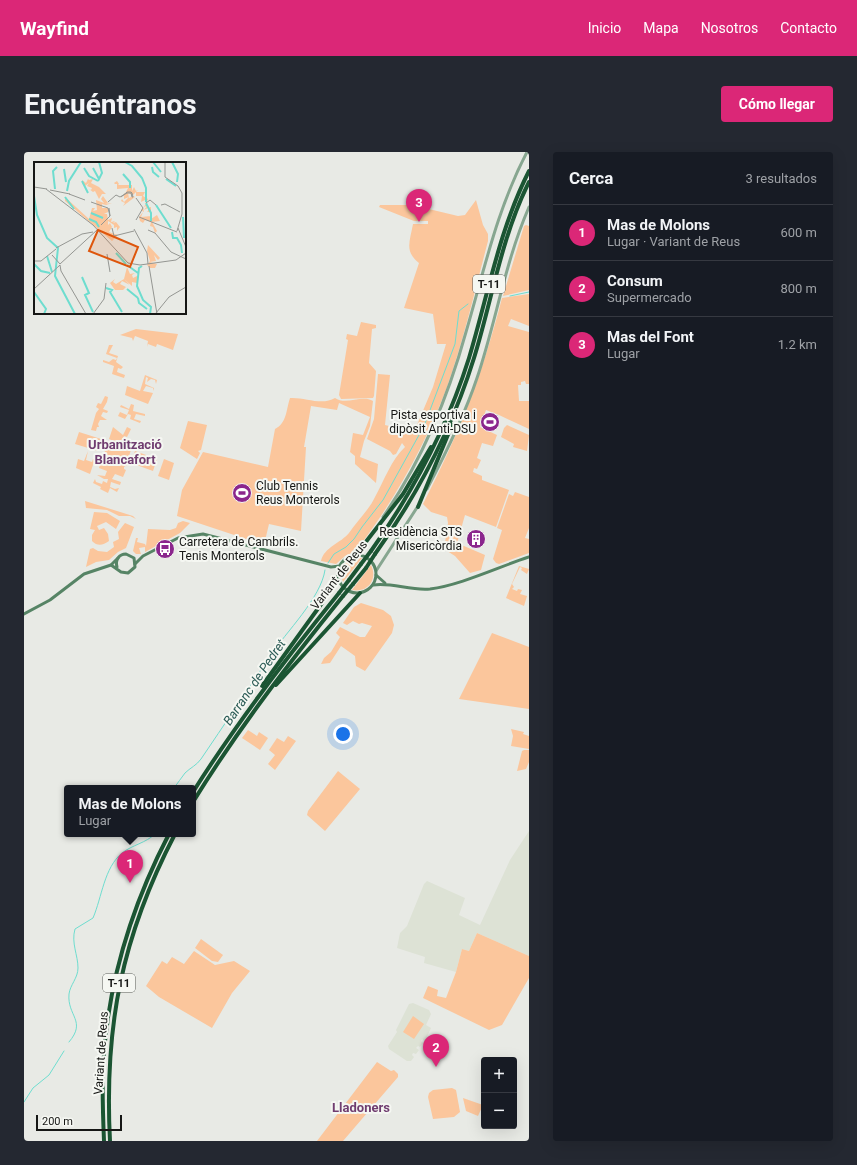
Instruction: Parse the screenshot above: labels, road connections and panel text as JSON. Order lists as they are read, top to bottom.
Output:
{
  "streets": {
    "highway": ["T-11", "Variant de Reus"]
  },
  "crossings": [
    ["T-11", "Variant de Reus"]
  ],
  "districts": ["Urbanització Blancafort", "Lladoners"],
  "water": ["Barranc de Pedret"],
  "places": {
    "sports": ["Pista esportiva i dipòsit Anti-DSU", "Club Tennis Reus Monterols"],
    "building": ["Residència STS Misericòrdia"],
    "bus stop": ["Carretera de Cambrils. Tenis Monterols"]
  },
  "scale_bar": "200 m",
  "page": {
    "header": "Wayfind",
    "nav": [
      "Inicio",
      "Mapa",
      "Nosotros",
      "Contacto"
    ],
    "buttons": "Cómo llegar",
    "title": "Encuéntranos",
    "heading": ["Cerca", "3 resultados"],
    "pins": ["3", "1", "2"],
    "list": [
      {
        "mark": "1",
        "name": "Mas de Molons",
        "note": "Lugar · Variant de Reus",
        "value": "600 m"
      },
      {
        "mark": "2",
        "name": "Consum",
        "note": "Supermercado",
        "value": "800 m"
      },
      {
        "mark": "3",
        "name": "Mas del Font",
        "note": "Lugar",
        "value": "1.2 km"
      }
    ],
    "popup": ["Mas de Molons", "Lugar"],
    "map_buttons": ["+", "−"],
    "scale": "200 m"
  }
}
